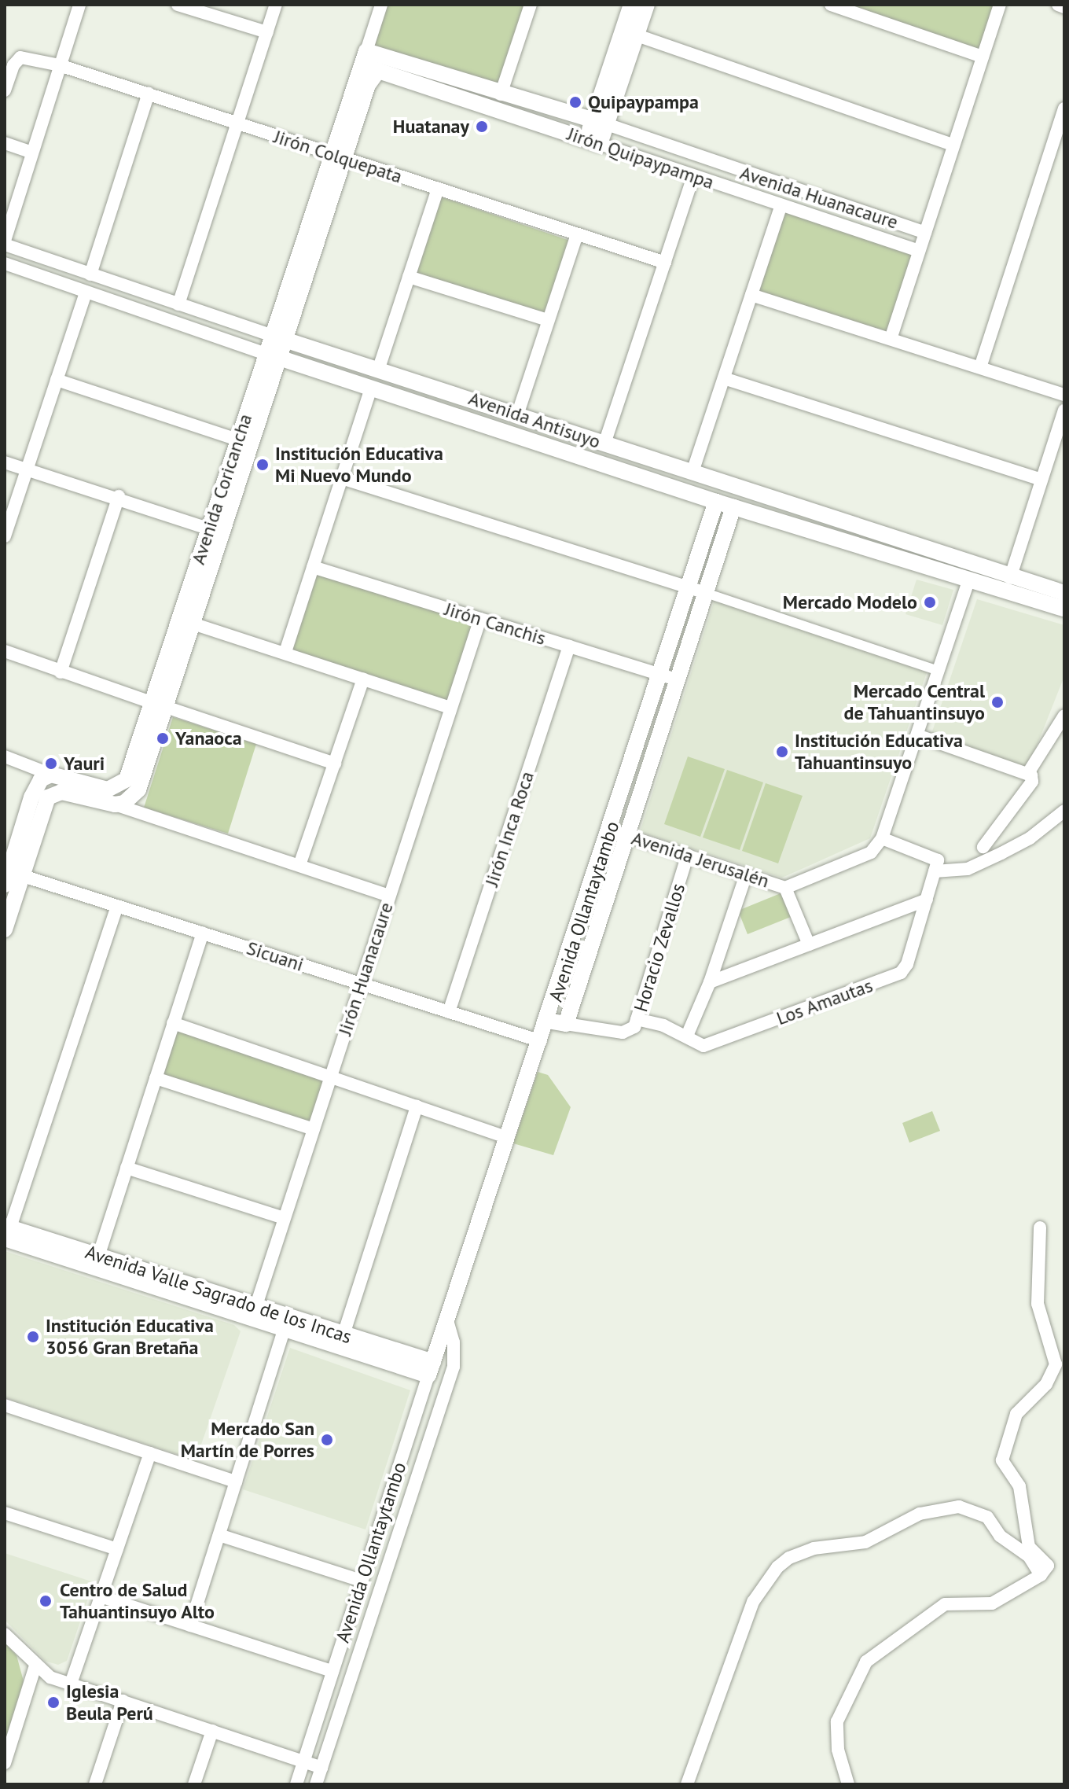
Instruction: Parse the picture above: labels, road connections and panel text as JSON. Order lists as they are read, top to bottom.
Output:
{
  "streets": {
    "street": [
      "Jirón Colquepata",
      "Jirón Quipaypampa",
      "Avenida Huanacaure",
      "Avenida Antisuyo",
      "Avenida Coricancha",
      "Jirón Canchis",
      "Jirón Inca Roca",
      "Avenida Jerusalén",
      "Avenida Ollantaytambo",
      "Horacio Zevallos",
      "Sicuani",
      "Jirón Huanacaure",
      "Los Amautas",
      "Avenida Valle Sagrado de los Incas"
    ]
  },
  "crossings": [
    ["Jirón Colquepata", "Avenida Coricancha"],
    ["Jirón Quipaypampa", "Avenida Huanacaure"],
    ["Jirón Quipaypampa", "Avenida Coricancha"],
    ["Avenida Antisuyo", "Avenida Coricancha"],
    ["Avenida Antisuyo", "Avenida Ollantaytambo"],
    ["Jirón Canchis", "Jirón Inca Roca"],
    ["Jirón Canchis", "Avenida Ollantaytambo"],
    ["Jirón Canchis", "Jirón Huanacaure"],
    ["Jirón Inca Roca", "Sicuani"],
    ["Avenida Jerusalén", "Avenida Ollantaytambo"],
    ["Avenida Jerusalén", "Horacio Zevallos"],
    ["Avenida Ollantaytambo", "Horacio Zevallos"],
    ["Avenida Ollantaytambo", "Sicuani"],
    ["Avenida Ollantaytambo", "Avenida Valle Sagrado de los Incas"],
    ["Horacio Zevallos", "Los Amautas"],
    ["Sicuani", "Jirón Huanacaure"],
    ["Jirón Huanacaure", "Avenida Valle Sagrado de los Incas"]
  ],
  "places": [
    "Quipaypampa",
    "Huatanay",
    "Institución Educativa Mi Nuevo Mundo",
    "Mercado Modelo",
    "Mercado Central de Tahuantinsuyo",
    "Yanaoca",
    "Institución Educativa Tahuantinsuyo",
    "Yauri",
    "Institución Educativa 3056 Gran Bretaña",
    "Mercado San Martín de Porres",
    "Centro de Salud Tahuantinsuyo Alto",
    "Iglesia Beula Perú"
  ]
}
